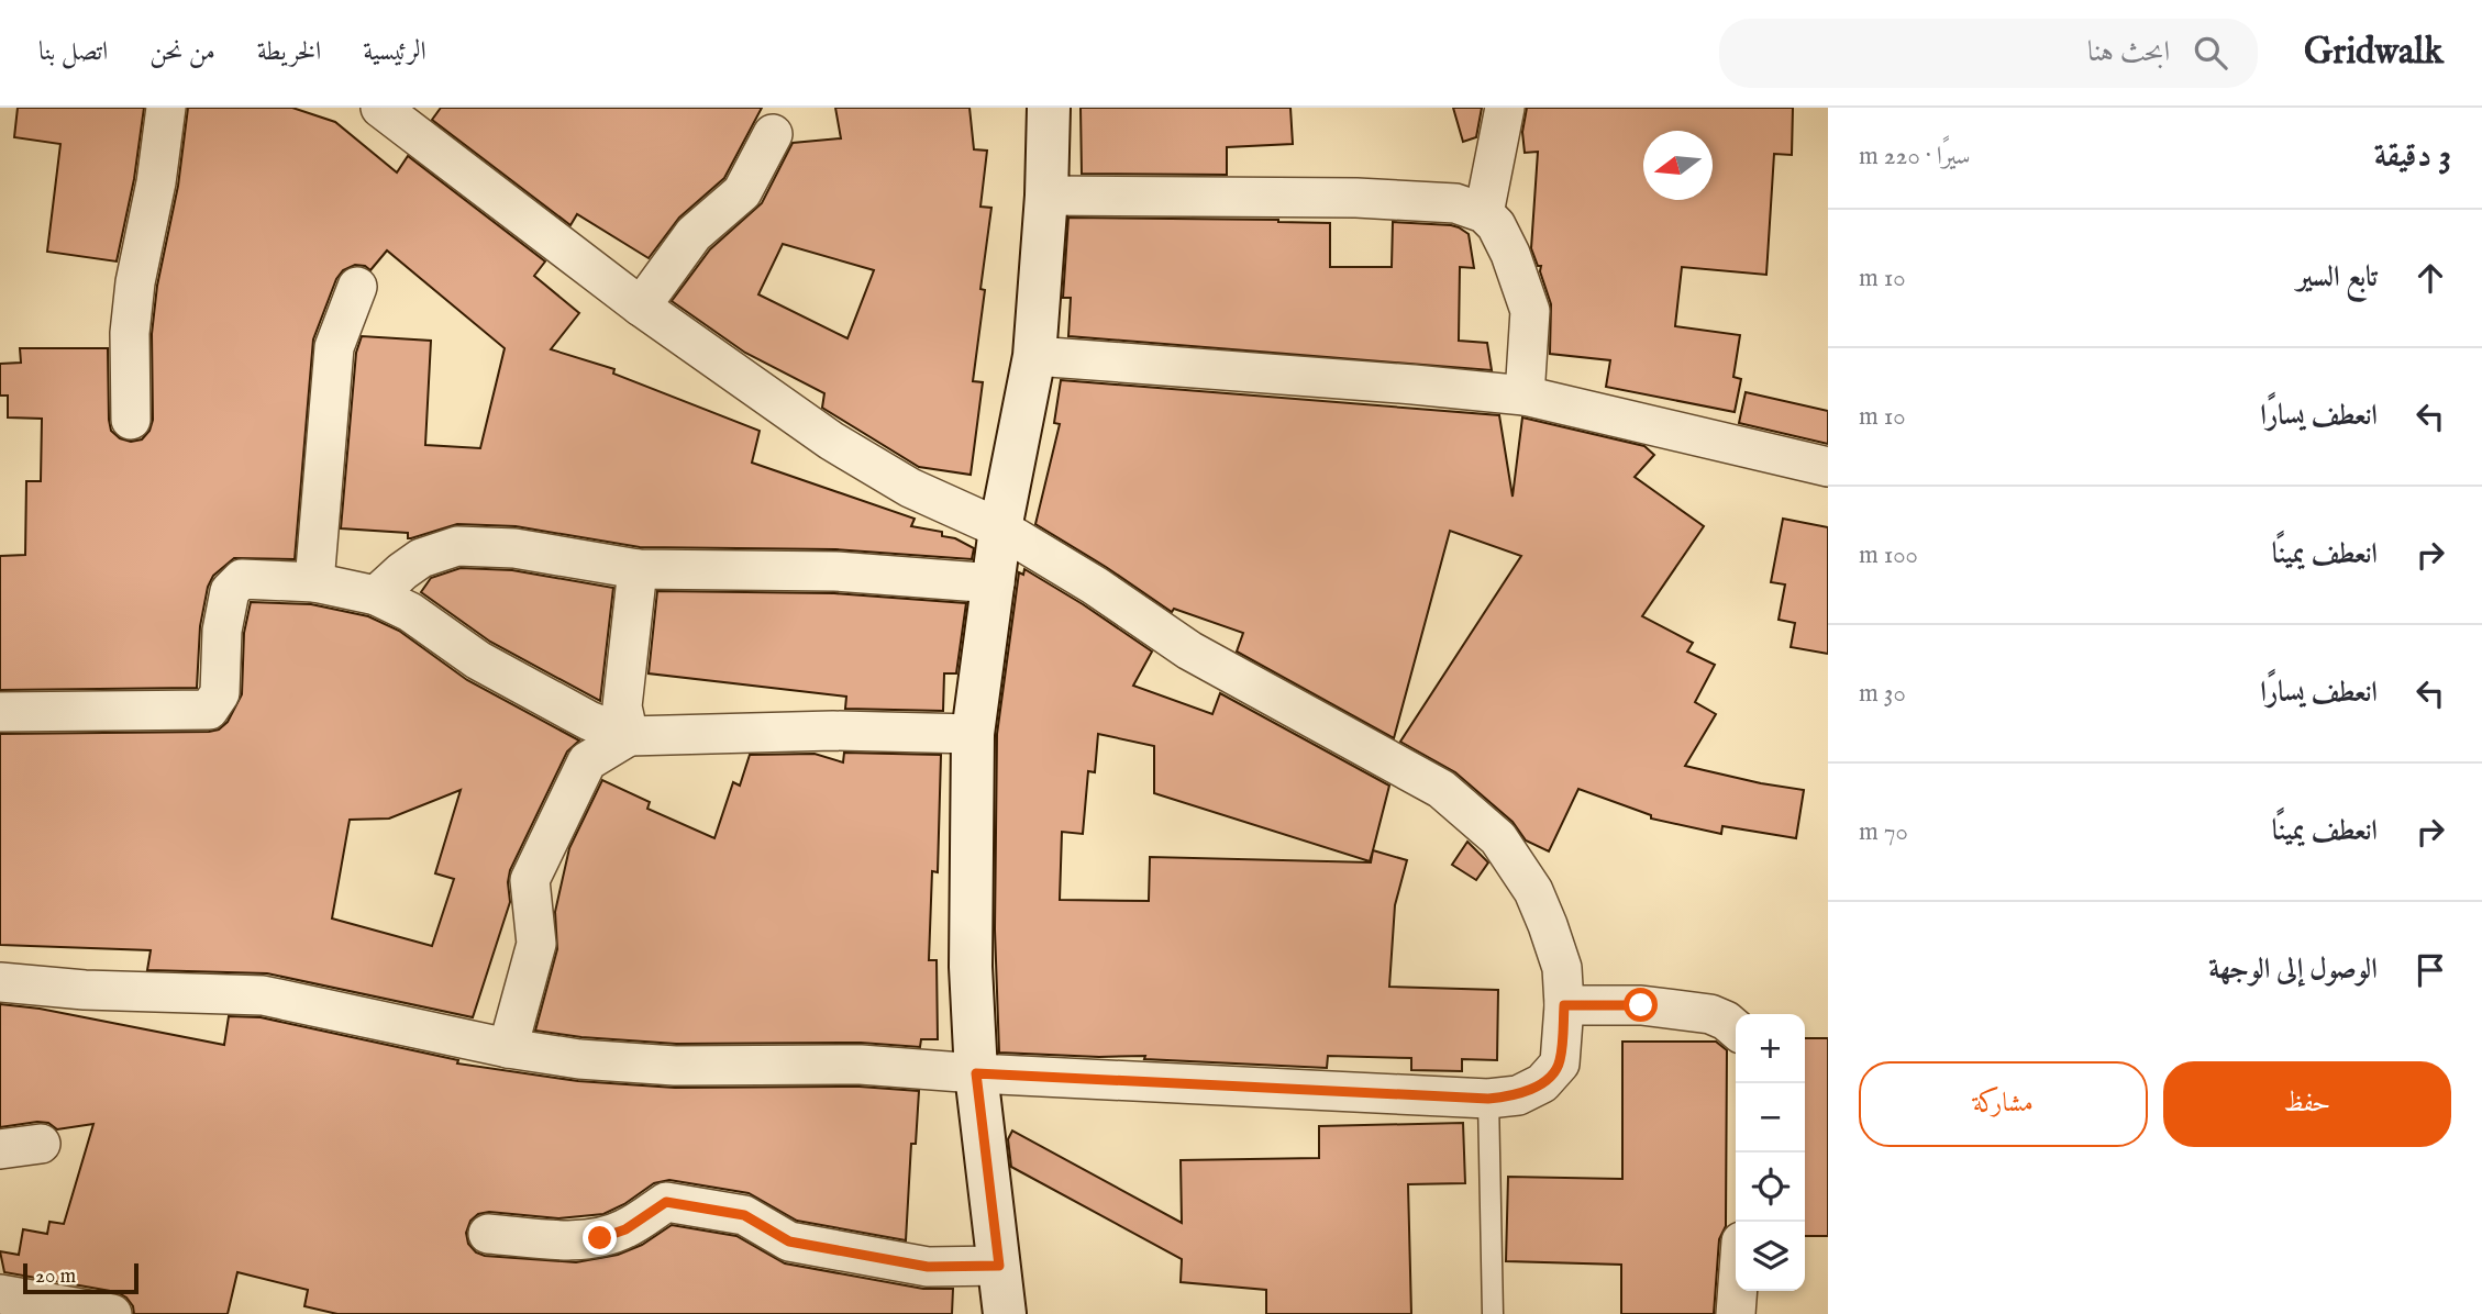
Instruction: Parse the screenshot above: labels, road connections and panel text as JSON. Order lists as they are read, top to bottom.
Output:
{
  "scale_bar": "20 m",
  "north": "left",
  "page": {
    "header": "Gridwalk",
    "search": "ابحث هنا",
    "nav": [
      "الرئيسية",
      "الخريطة",
      "من نحن",
      "اتصل بنا"
    ],
    "heading": ["3 دقيقة", "سيرًا · 220 m"],
    "list": [
      ["تابع السير", "10 m"],
      ["انعطف يسارًا", "10 m"],
      ["انعطف يمينًا", "100 m"],
      ["انعطف يسارًا", "30 m"],
      ["انعطف يمينًا", "70 m"],
      "الوصول إلى الوجهة"
    ],
    "map_buttons": ["+", "−"],
    "buttons": ["حفظ", "مشاركة"],
    "scale": "20 m"
  }
}
